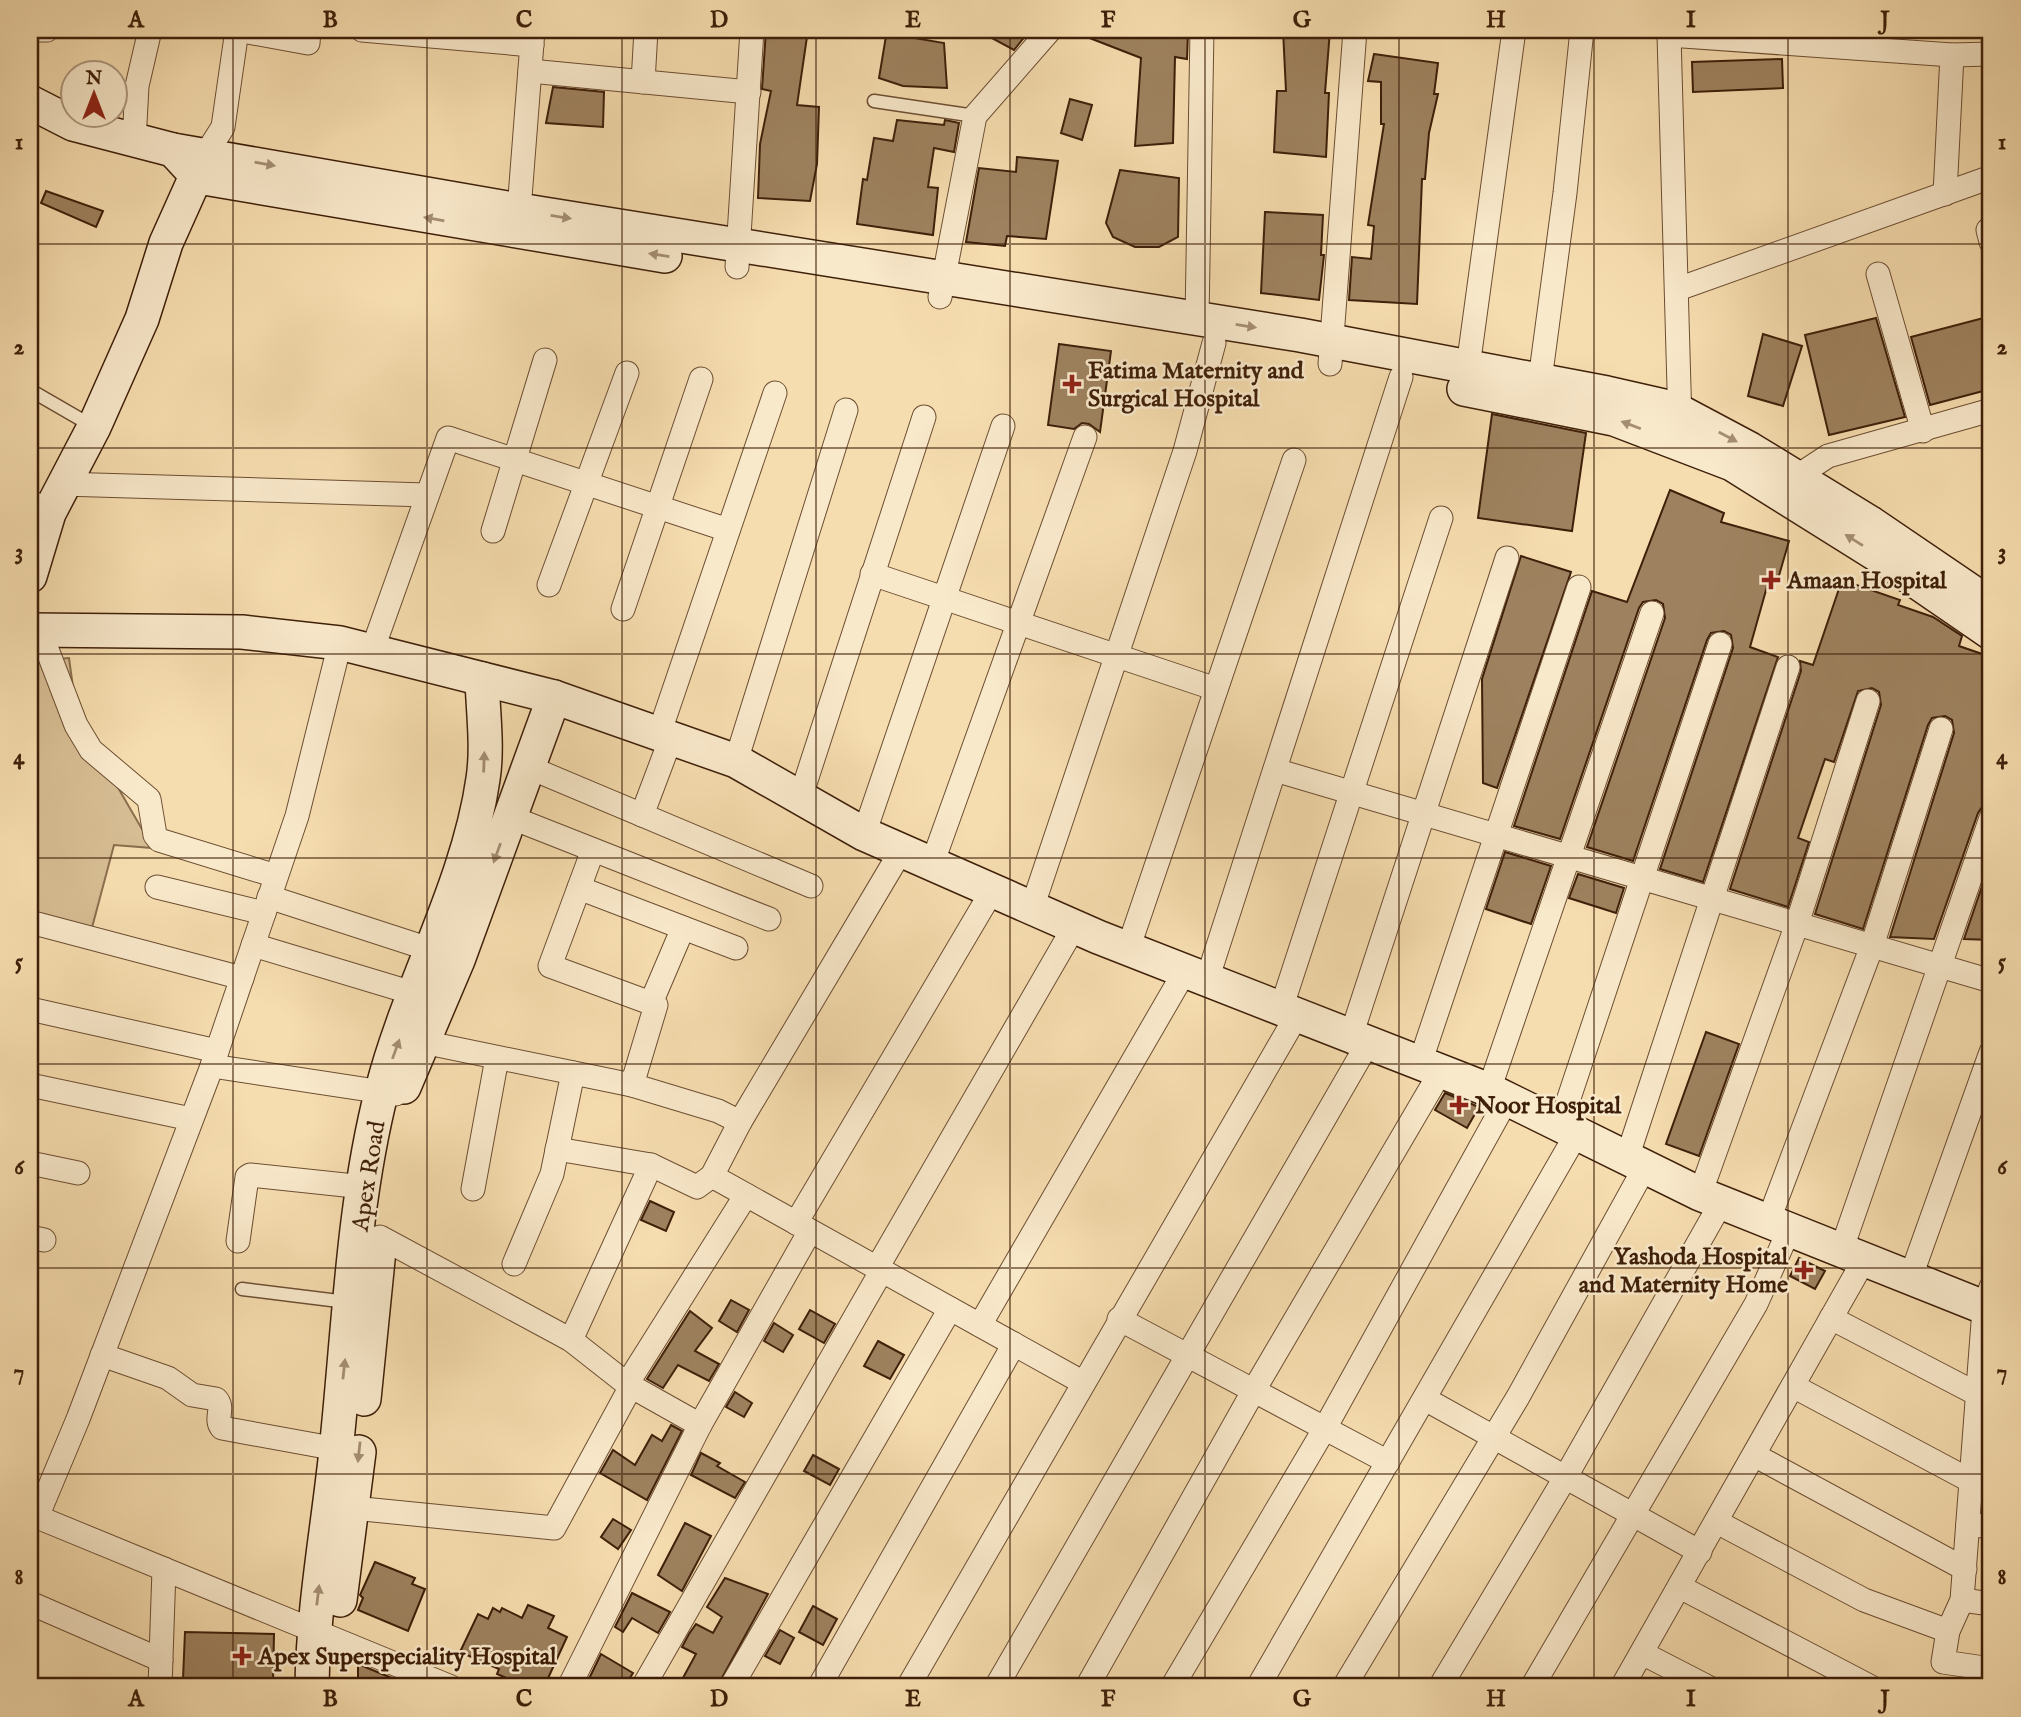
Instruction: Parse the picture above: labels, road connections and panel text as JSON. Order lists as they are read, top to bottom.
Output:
{
  "streets": {
    "street": ["Apex Road"]
  },
  "places": {
    "health": [
      "Fatima Maternity and Surgical Hospital",
      "Amaan Hospital",
      "Noor Hospital",
      "Yashoda Hospital and Maternity Home",
      "Apex Superspeciality Hospital"
    ]
  },
  "north": "top",
  "grid": {
    "columns": [
      "A",
      "B",
      "C",
      "D",
      "E",
      "F",
      "G",
      "H",
      "I",
      "J"
    ],
    "rows": [
      "1",
      "2",
      "3",
      "4",
      "5",
      "6",
      "7",
      "8"
    ]
  }
}
